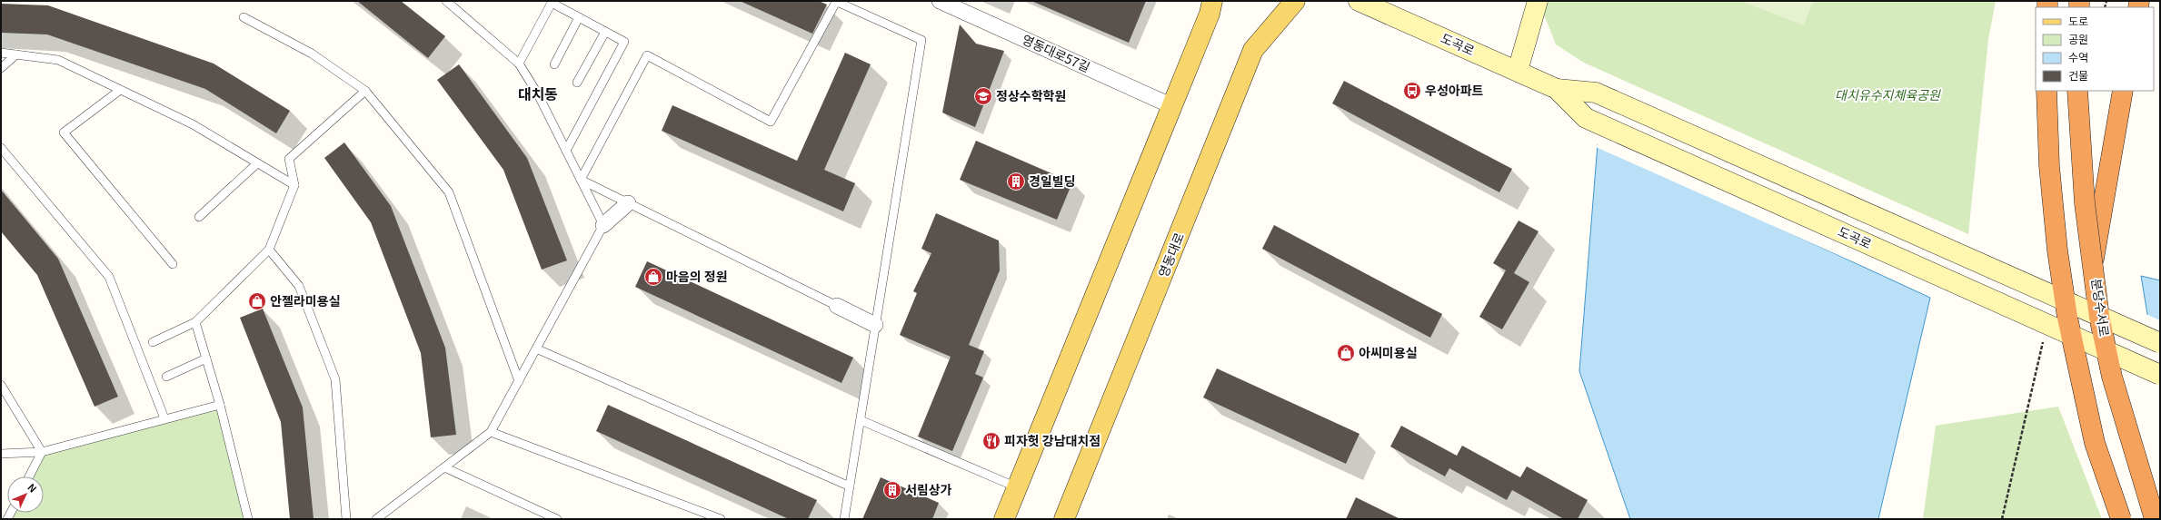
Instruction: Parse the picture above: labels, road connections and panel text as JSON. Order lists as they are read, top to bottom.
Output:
{
  "streets": {
    "highway": ["분당수서로"],
    "main road": ["도곡로", "영동대로"],
    "street": ["영동대로57길"]
  },
  "districts": ["대치동"],
  "parks": ["대치유수지체육공원"],
  "places": {
    "bus stop": ["우성아파트"],
    "school or university": ["정상수학학원"],
    "building": ["경일빌딩", "서림상가"],
    "shop": ["마음의 정원", "안젤라미용실", "아씨미용실"],
    "restaurant": ["피자헛 강남대치점"]
  },
  "legend": [
    "도로",
    "공원",
    "수역",
    "건물"
  ],
  "north": "top right"
}
